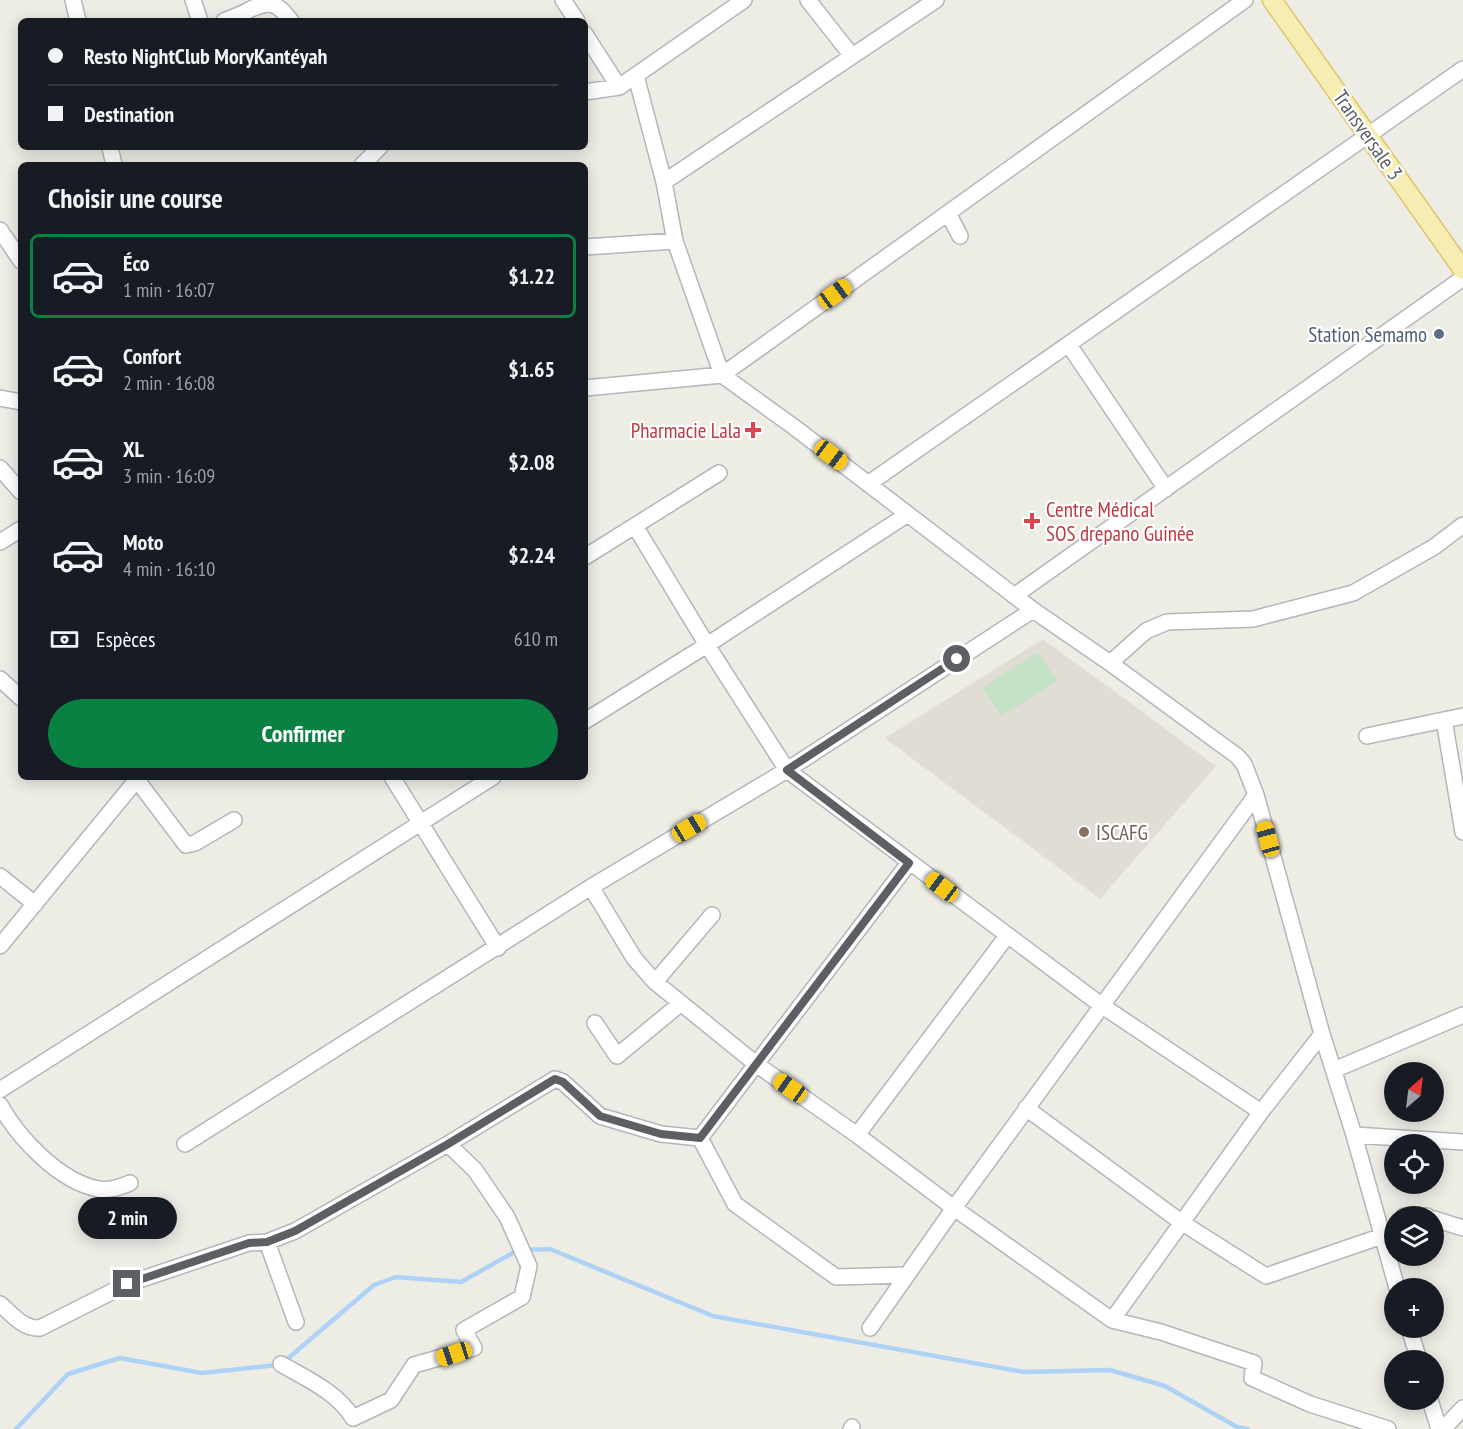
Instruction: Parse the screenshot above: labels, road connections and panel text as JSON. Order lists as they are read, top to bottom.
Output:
{
  "streets": {
    "main road": ["Transversale 3"]
  },
  "places": {
    "other": ["Station Semamo", "ISCAFG"],
    "health": ["Pharmacie Lala", "Centre Médical SOS drepano Guinée"]
  },
  "north": "top right",
  "page": {
    "banner": ["Resto NightClub MoryKantéyah", "Destination"],
    "heading": "Choisir une course",
    "list": [
      {
        "name": "Éco",
        "note": "1 min · 16:07",
        "value": "$1.22"
      },
      {
        "name": "Confort",
        "note": "2 min · 16:08",
        "value": "$1.65"
      },
      {
        "name": "XL",
        "note": "3 min · 16:09",
        "value": "$2.08"
      },
      {
        "name": "Moto",
        "note": "4 min · 16:10",
        "value": "$2.24"
      }
    ],
    "pay": ["Espèces", "610 m"],
    "buttons": "Confirmer",
    "map_buttons": ["+", "−"],
    "bubble": "2 min"
  }
}
